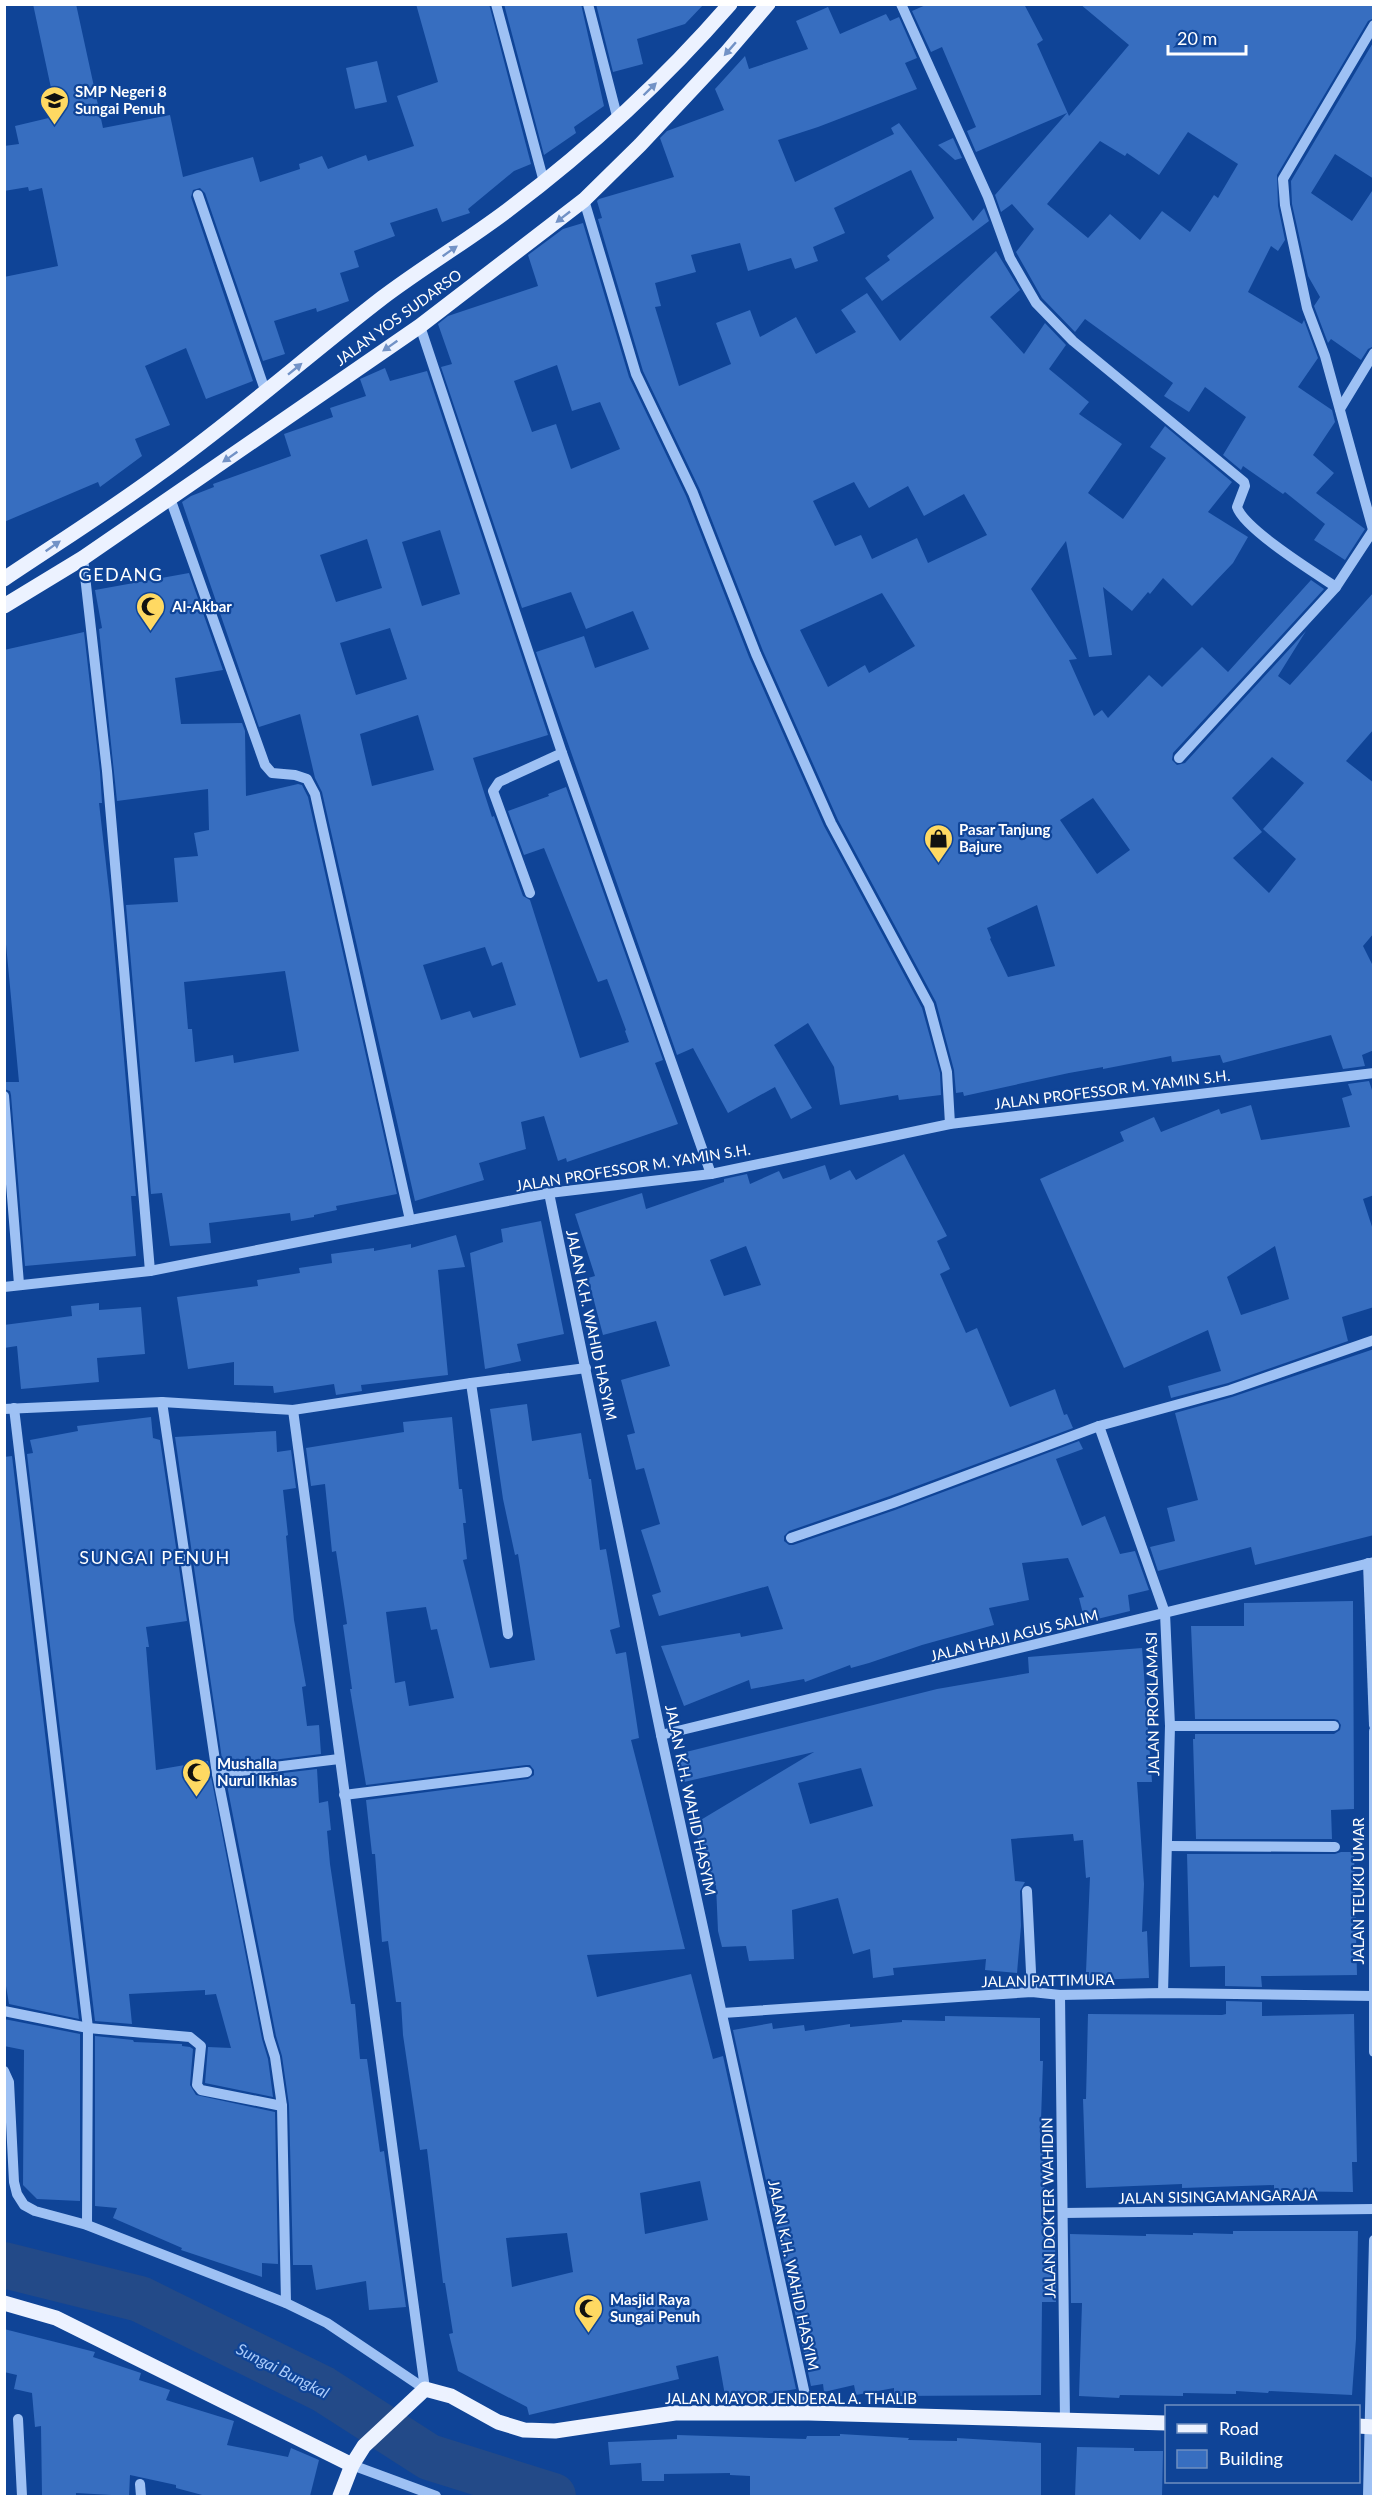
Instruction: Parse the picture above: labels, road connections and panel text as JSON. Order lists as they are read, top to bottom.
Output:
{
  "streets": {
    "main road": ["JALAN YOS SUDARSO", "JALAN MAYOR JENDERAL A. THALIB"],
    "street": [
      "JALAN PROFESSOR M. YAMIN S.H.",
      "JALAN K.H. WAHID HASYIM",
      "JALAN HAJI AGUS SALIM",
      "JALAN PROKLAMASI",
      "JALAN TEUKU UMAR",
      "JALAN PATTIMURA",
      "JALAN SISINGAMANGARAJA",
      "JALAN DOKTER WAHIDIN"
    ]
  },
  "crossings": [
    ["JALAN PROFESSOR M. YAMIN S.H.", "JALAN K.H. WAHID HASYIM"],
    ["JALAN K.H. WAHID HASYIM", "JALAN HAJI AGUS SALIM"],
    ["JALAN K.H. WAHID HASYIM", "JALAN PATTIMURA"],
    ["JALAN K.H. WAHID HASYIM", "JALAN MAYOR JENDERAL A. THALIB"],
    ["JALAN HAJI AGUS SALIM", "JALAN PROKLAMASI"],
    ["JALAN PROKLAMASI", "JALAN PATTIMURA"],
    ["JALAN TEUKU UMAR", "JALAN PATTIMURA"],
    ["JALAN PATTIMURA", "JALAN DOKTER WAHIDIN"],
    ["JALAN SISINGAMANGARAJA", "JALAN DOKTER WAHIDIN"],
    ["JALAN DOKTER WAHIDIN", "JALAN MAYOR JENDERAL A. THALIB"]
  ],
  "districts": ["GEDANG", "SUNGAI PENUH"],
  "water": ["Sungai Bungkal"],
  "places": {
    "school or university": ["SMP Negeri 8 Sungai Penuh"],
    "mosque": ["Al-Akbar", "Mushalla Nurul Ikhlas", "Masjid Raya Sungai Penuh"],
    "shop": ["Pasar Tanjung Bajure"]
  },
  "legend": ["Road", "Building"],
  "scale_bar": "20 m"
}
